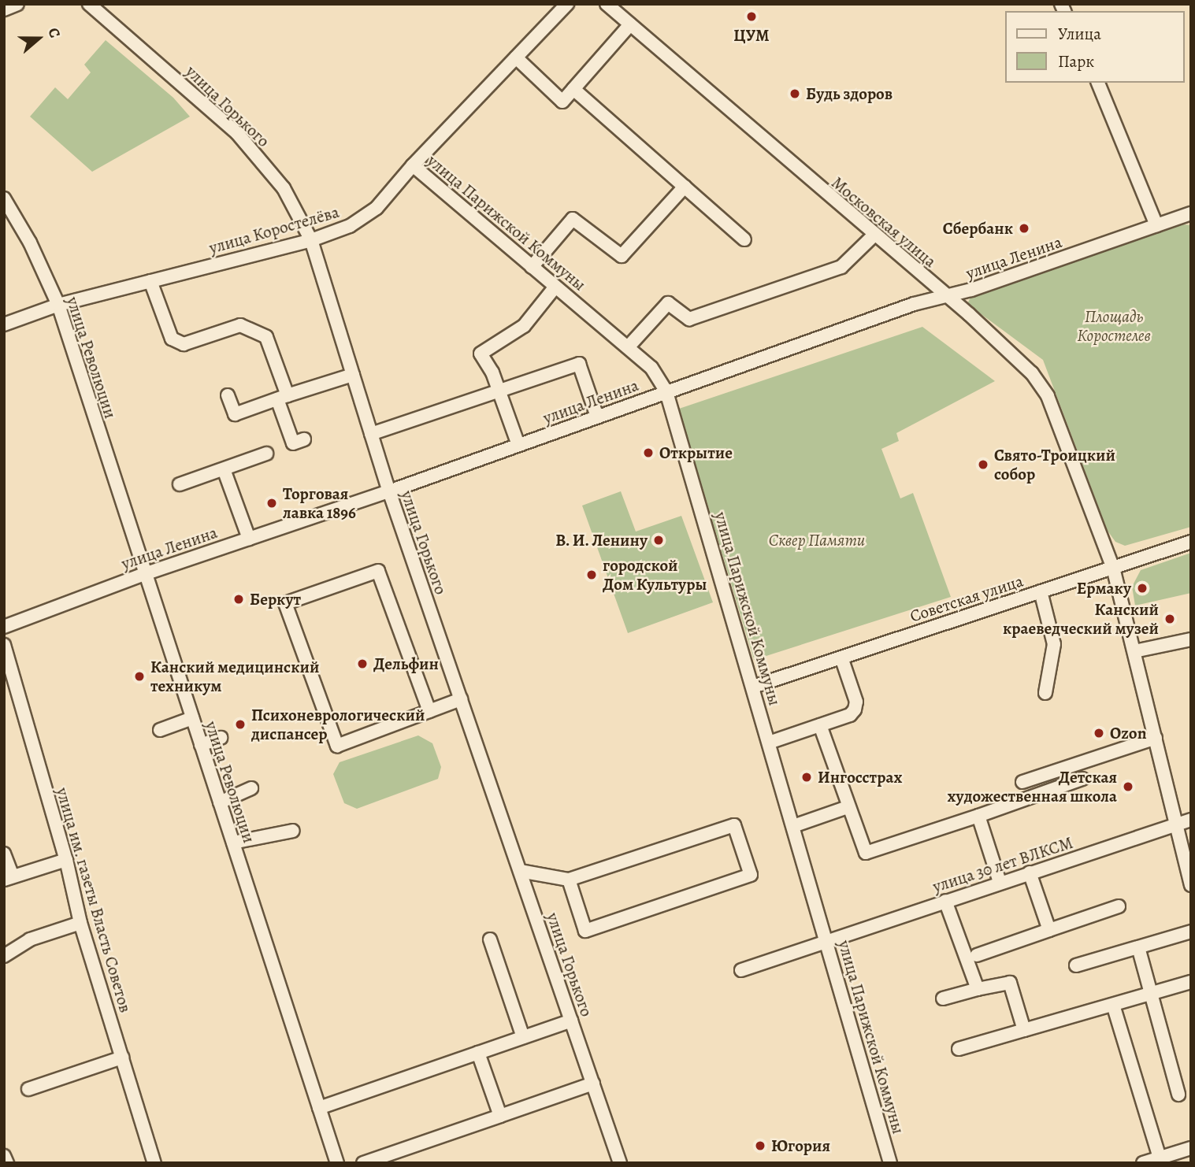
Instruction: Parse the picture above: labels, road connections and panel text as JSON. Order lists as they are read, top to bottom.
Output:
{
  "streets": {
    "street": [
      "улица Горького",
      "Московская улица",
      "улица Парижской Коммуны",
      "улица Коростелёва",
      "улица Ленина",
      "улица Революции",
      "Советская улица",
      "улица 30 лет ВЛКСМ",
      "улица им. газеты Власть Советов"
    ]
  },
  "crossings": [
    ["улица Горького", "улица Коростелёва"],
    ["улица Горького", "улица Ленина"],
    ["Московская улица", "улица Ленина"],
    ["Московская улица", "Советская улица"],
    ["Московская улица", "улица 30 лет ВЛКСМ"],
    ["улица Парижской Коммуны", "улица Коростелёва"],
    ["улица Парижской Коммуны", "улица Ленина"],
    ["улица Парижской Коммуны", "Советская улица"],
    ["улица Парижской Коммуны", "улица 30 лет ВЛКСМ"],
    ["улица Коростелёва", "улица Революции"],
    ["улица Ленина", "улица Революции"]
  ],
  "parks": ["Площадь Коростелев", "Сквер Памяти"],
  "places": [
    "ЦУМ",
    "Будь здоров",
    "Сбербанк",
    "Открытие",
    "Свято-Троицкий собор",
    "Торговая лавка 1896",
    "В. И. Ленину",
    "городской Дом Культуры",
    "Ермаку",
    "Беркут",
    "Канский краеведческий музей",
    "Дельфин",
    "Канский медицинский техникум",
    "Психоневрологический диспансер",
    "Ozon",
    "Ингосстрах",
    "Детская художественная школа",
    "Югория"
  ],
  "legend": ["Улица", "Парк"],
  "north": "right"
}
